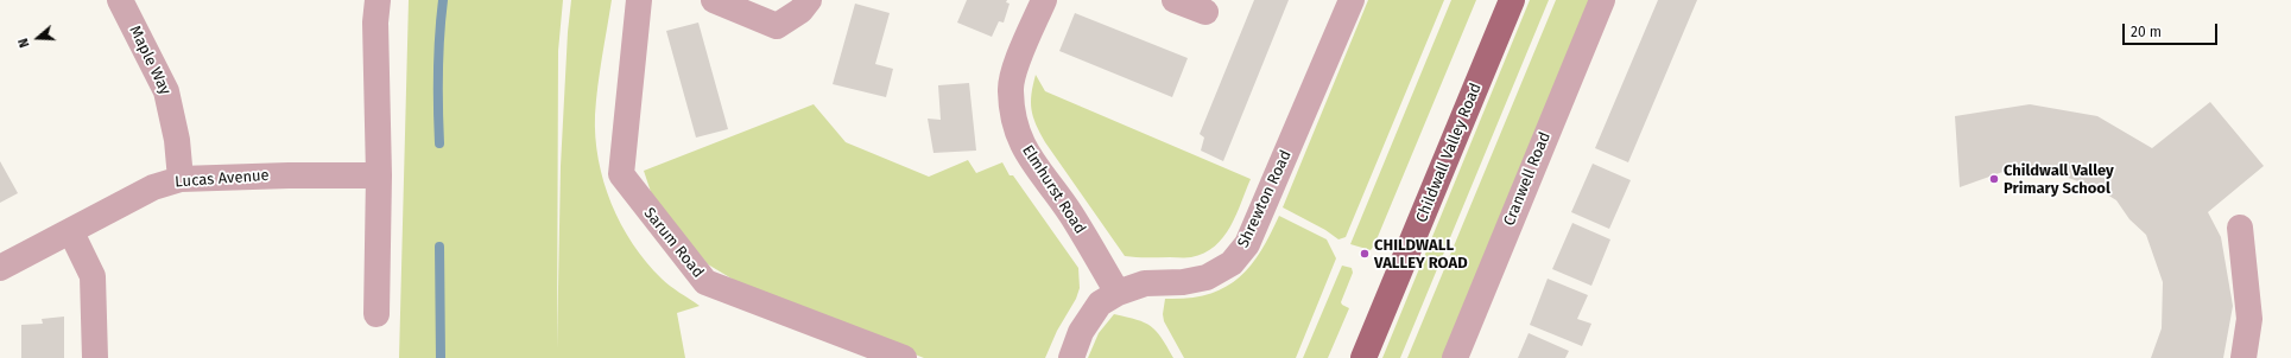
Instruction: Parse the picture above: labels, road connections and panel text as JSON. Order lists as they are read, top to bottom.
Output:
{
  "streets": {
    "main road": ["Childwall Valley Road"],
    "street": [
      "Maple Way",
      "Lucas Avenue",
      "Cranwell Road",
      "Elmhurst Road",
      "Shrewton Road",
      "Sarum Road"
    ]
  },
  "crossings": [
    ["Maple Way", "Lucas Avenue"],
    ["Elmhurst Road", "Shrewton Road"]
  ],
  "places": ["Childwall Valley Primary School", "CHILDWALL VALLEY ROAD"],
  "scale_bar": "20 m",
  "north": "left"
}
